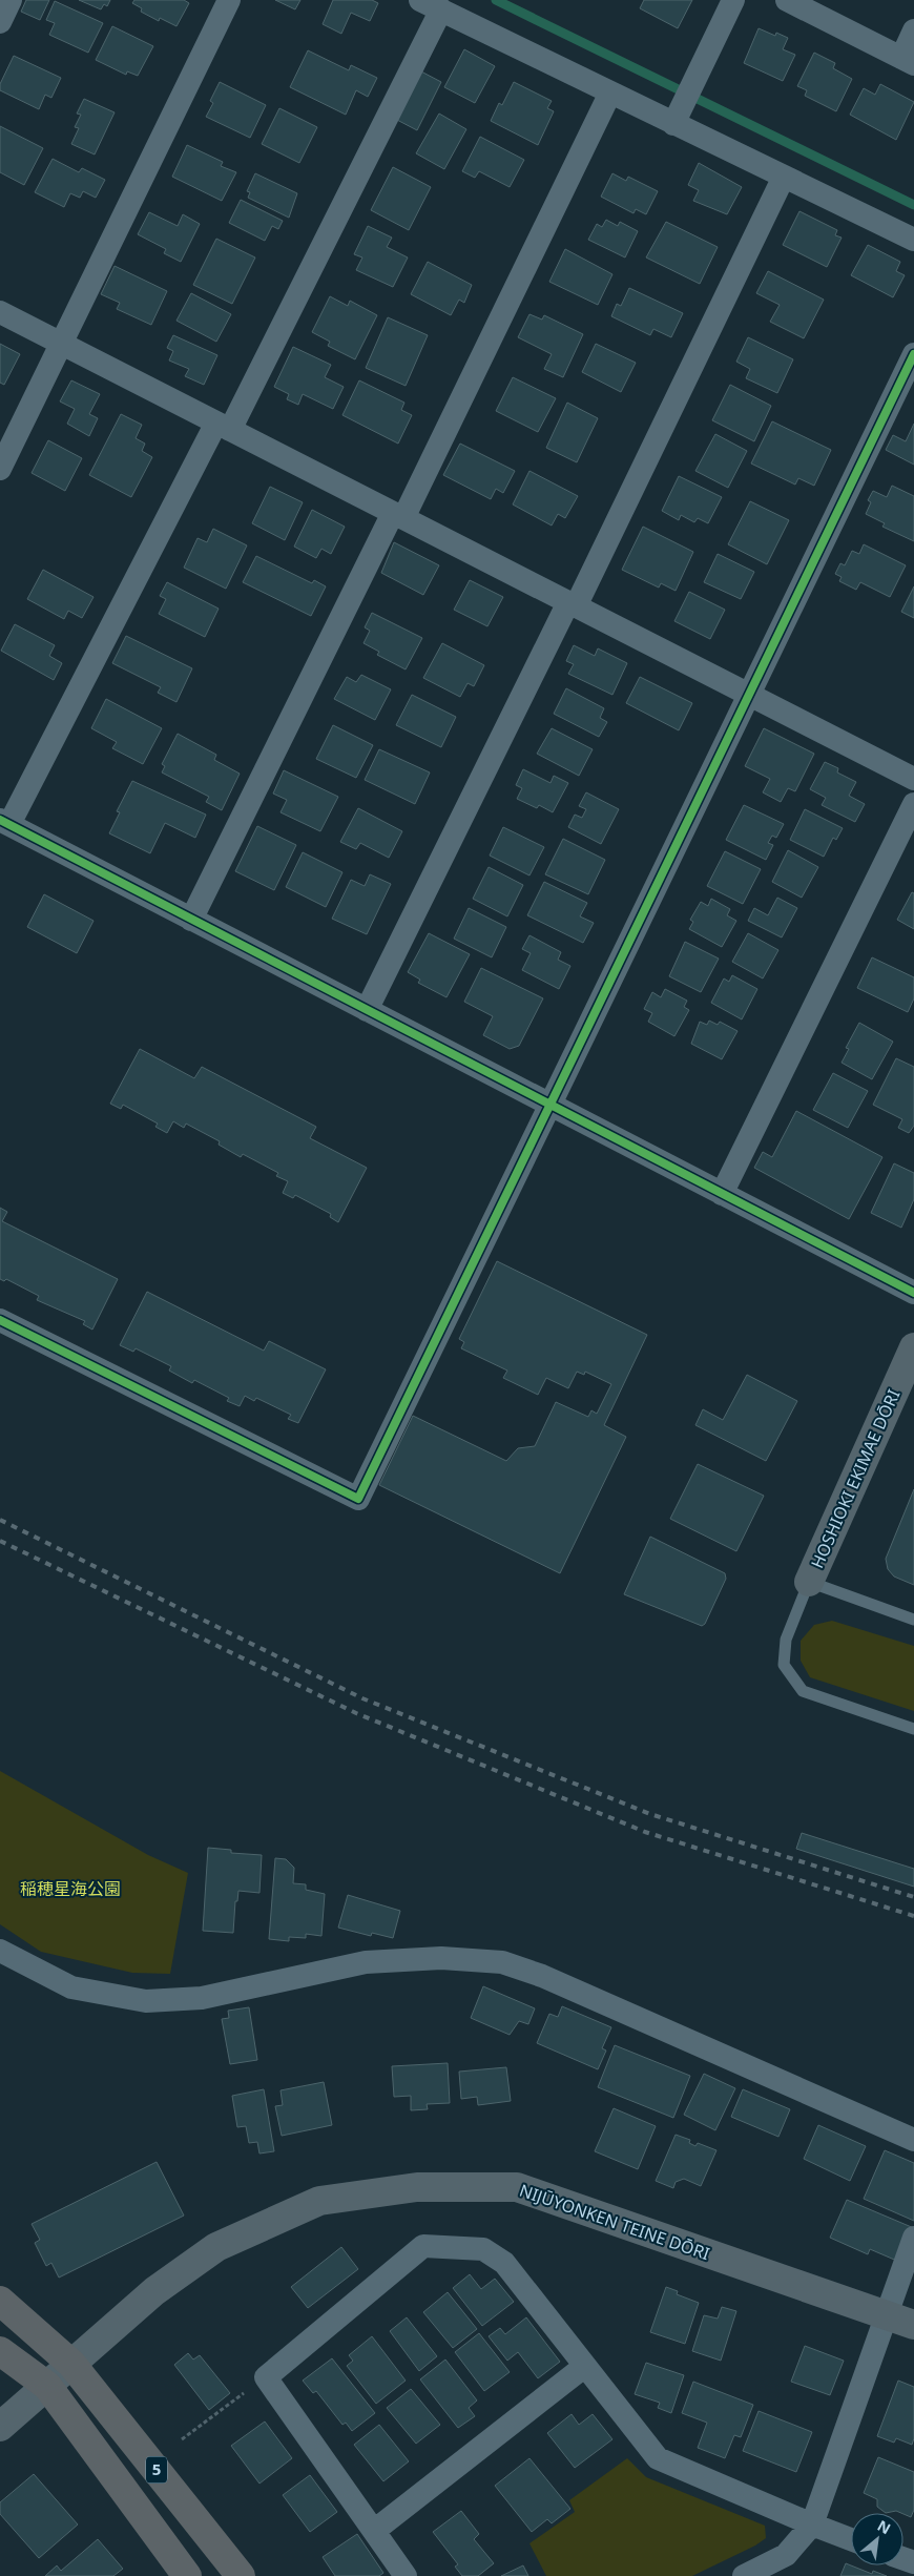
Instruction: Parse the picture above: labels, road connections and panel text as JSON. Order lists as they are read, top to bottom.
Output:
{
  "streets": {
    "highway": ["5"],
    "street": ["HOSHIOKI EKIMAE DŌRI", "NIJŪYONKEN TEINE DŌRI"]
  },
  "crossings": [
    ["NIJŪYONKEN TEINE DŌRI", "5"]
  ],
  "parks": ["稲穂星海公園"],
  "north": "top right"
}
